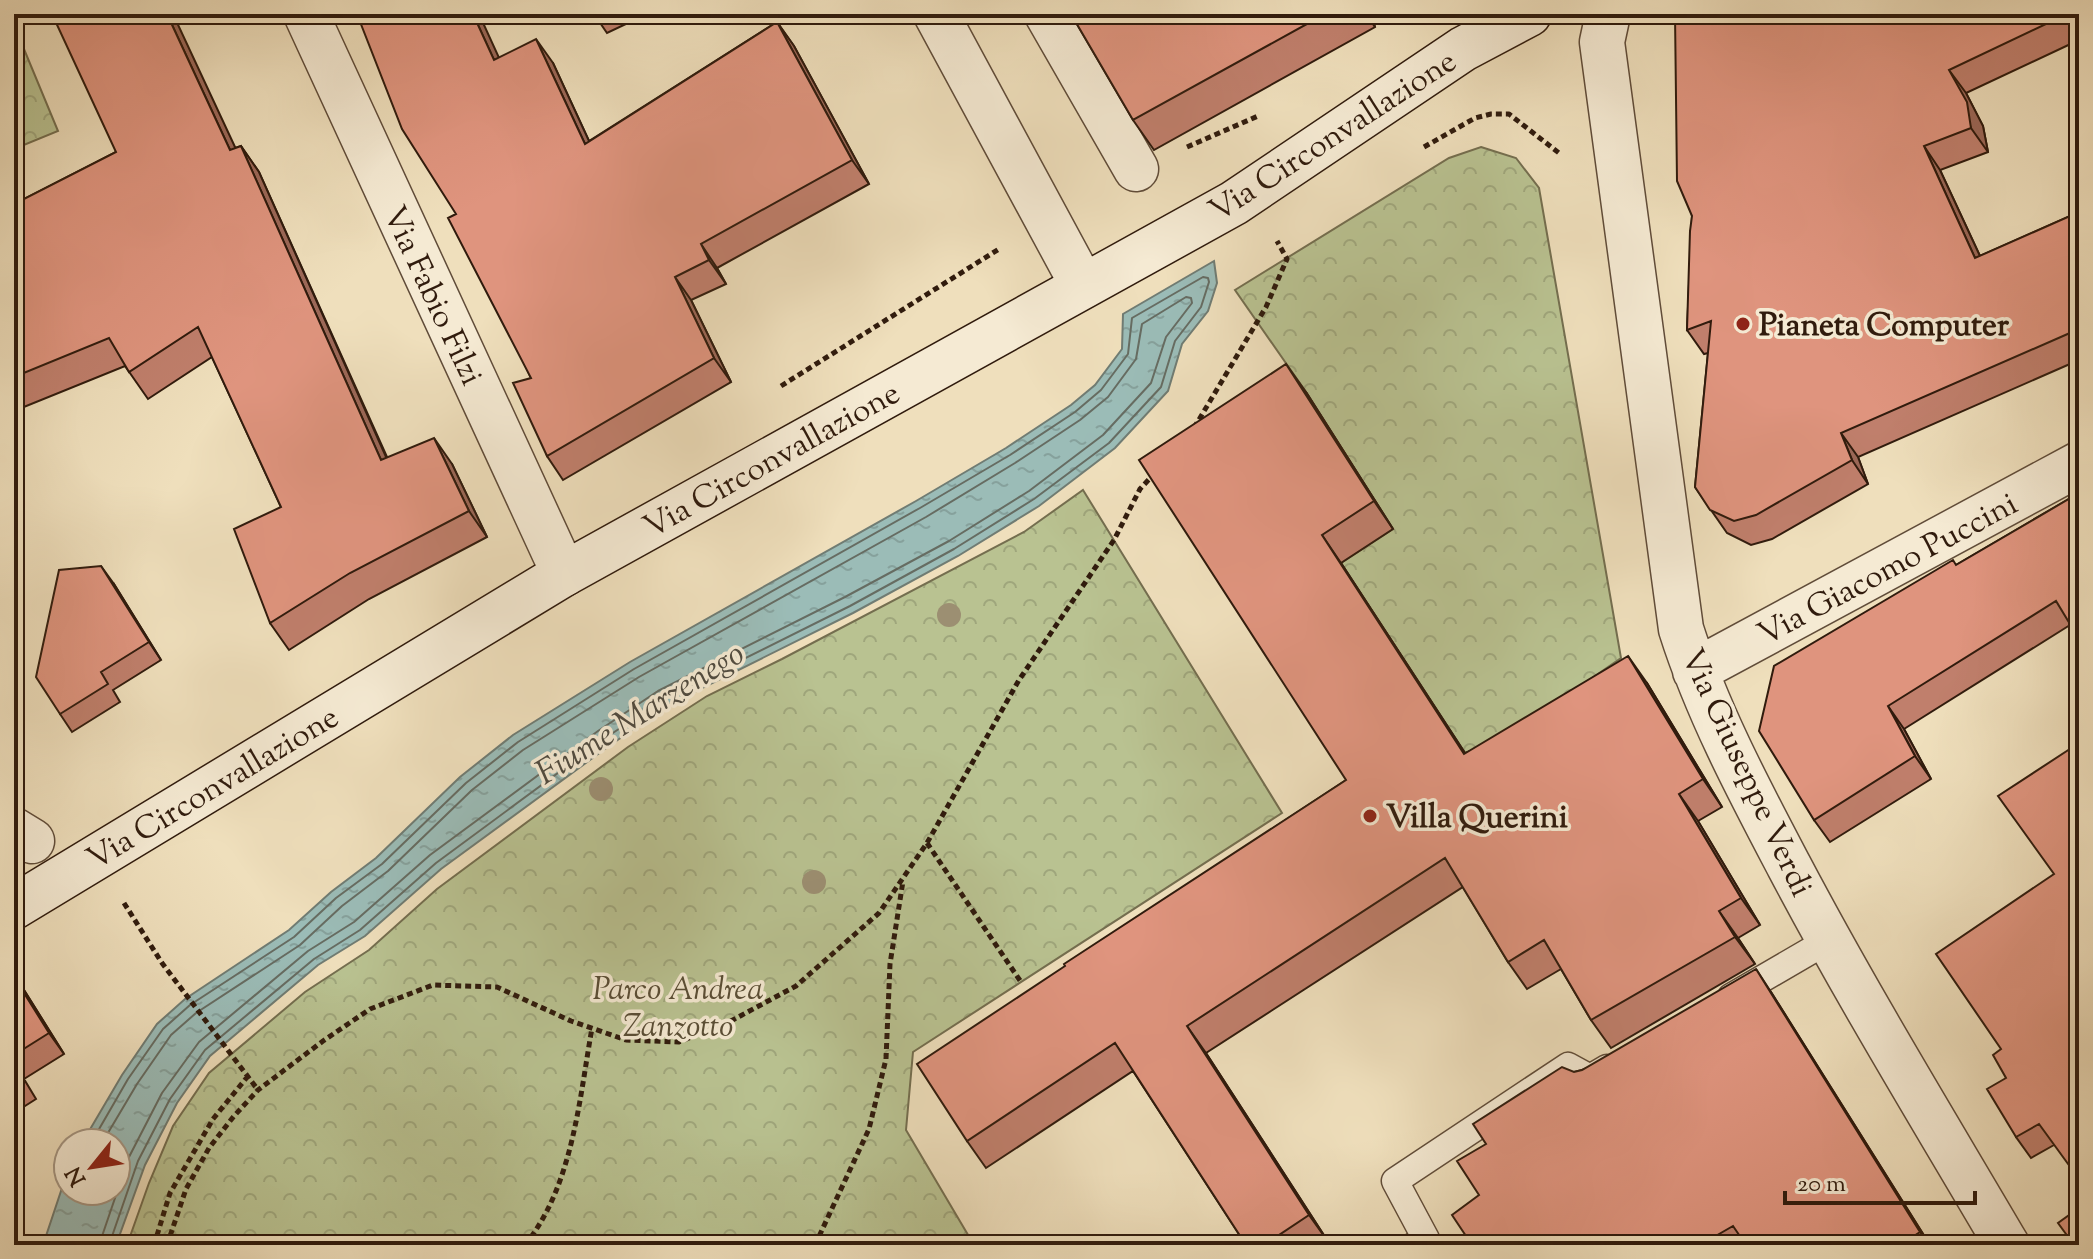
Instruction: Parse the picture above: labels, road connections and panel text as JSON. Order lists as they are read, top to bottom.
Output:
{
  "streets": {
    "street": [
      "Via Circonvallazione",
      "Via Fabio Filzi",
      "Via Giacomo Puccini",
      "Via Giuseppe Verdi"
    ]
  },
  "crossings": [
    ["Via Circonvallazione", "Via Fabio Filzi"],
    ["Via Giacomo Puccini", "Via Giuseppe Verdi"]
  ],
  "water": ["Fiume Marzenego"],
  "parks": ["Parco Andrea Zanzotto"],
  "places": ["Pianeta Computer", "Villa Querini"],
  "scale_bar": "20 m",
  "north": "bottom left"
}
